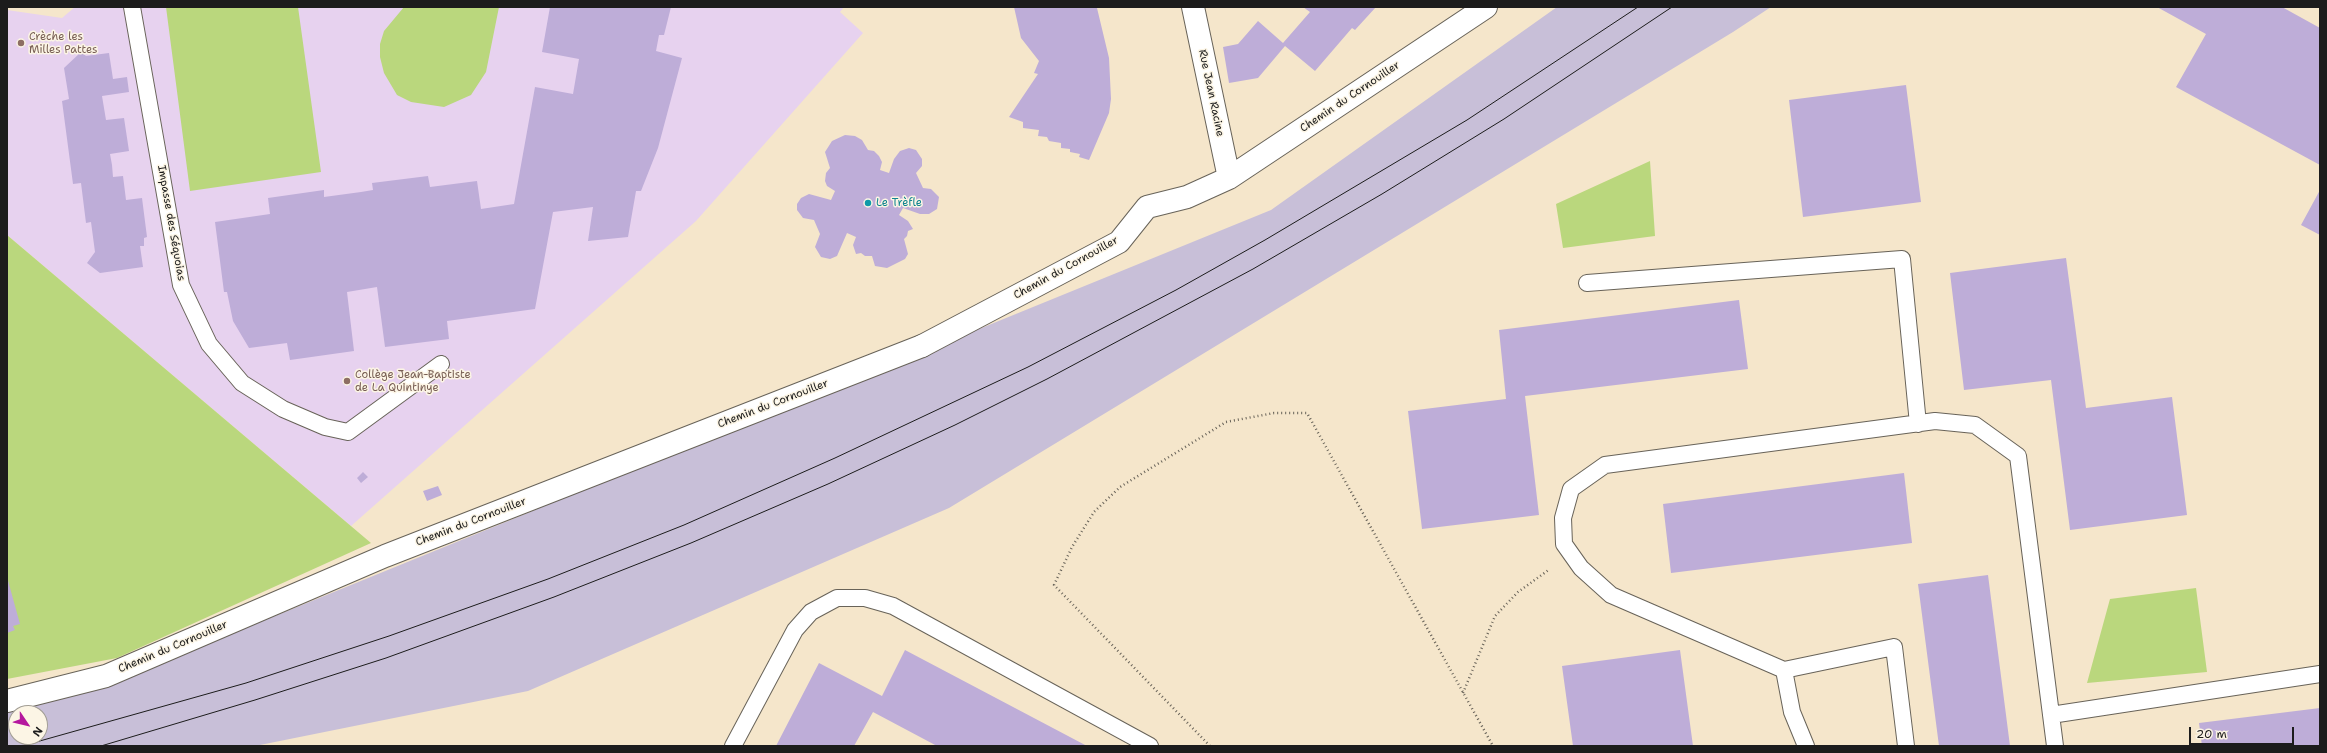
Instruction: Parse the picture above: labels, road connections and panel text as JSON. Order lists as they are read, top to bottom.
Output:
{
  "streets": {
    "street": ["Rue Jean Racine", "Chemin du Cornouiller"],
    "lane": ["Impasse des Séquoias"]
  },
  "crossings": [
    ["Rue Jean Racine", "Chemin du Cornouiller"]
  ],
  "places": ["Crèche les Milles Pattes", "Le Trèfle", "Collège Jean-Baptiste de La Quintinye"],
  "scale_bar": "20 m",
  "north": "bottom right"
}
